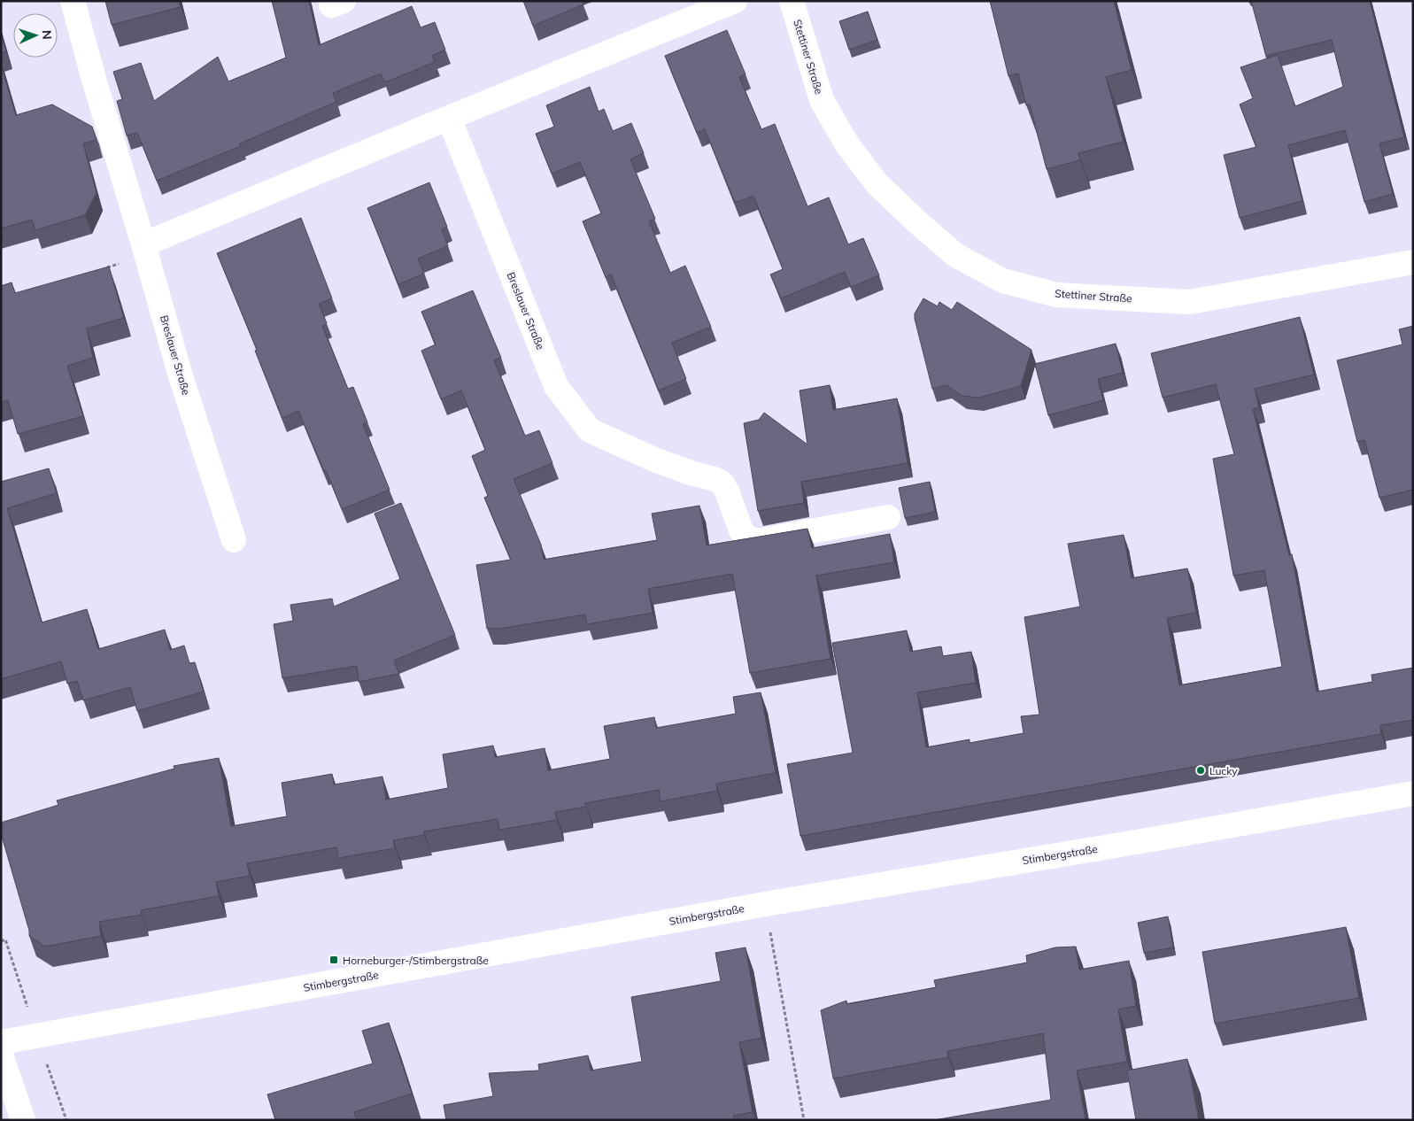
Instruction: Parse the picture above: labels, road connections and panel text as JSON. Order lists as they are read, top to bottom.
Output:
{
  "streets": {
    "street": ["Stettiner Straße", "Breslauer Straße", "Stimbergstraße"]
  },
  "places": {
    "other": ["Lucky"],
    "transit": ["Horneburger-/Stimbergstraße"]
  },
  "north": "right"
}
